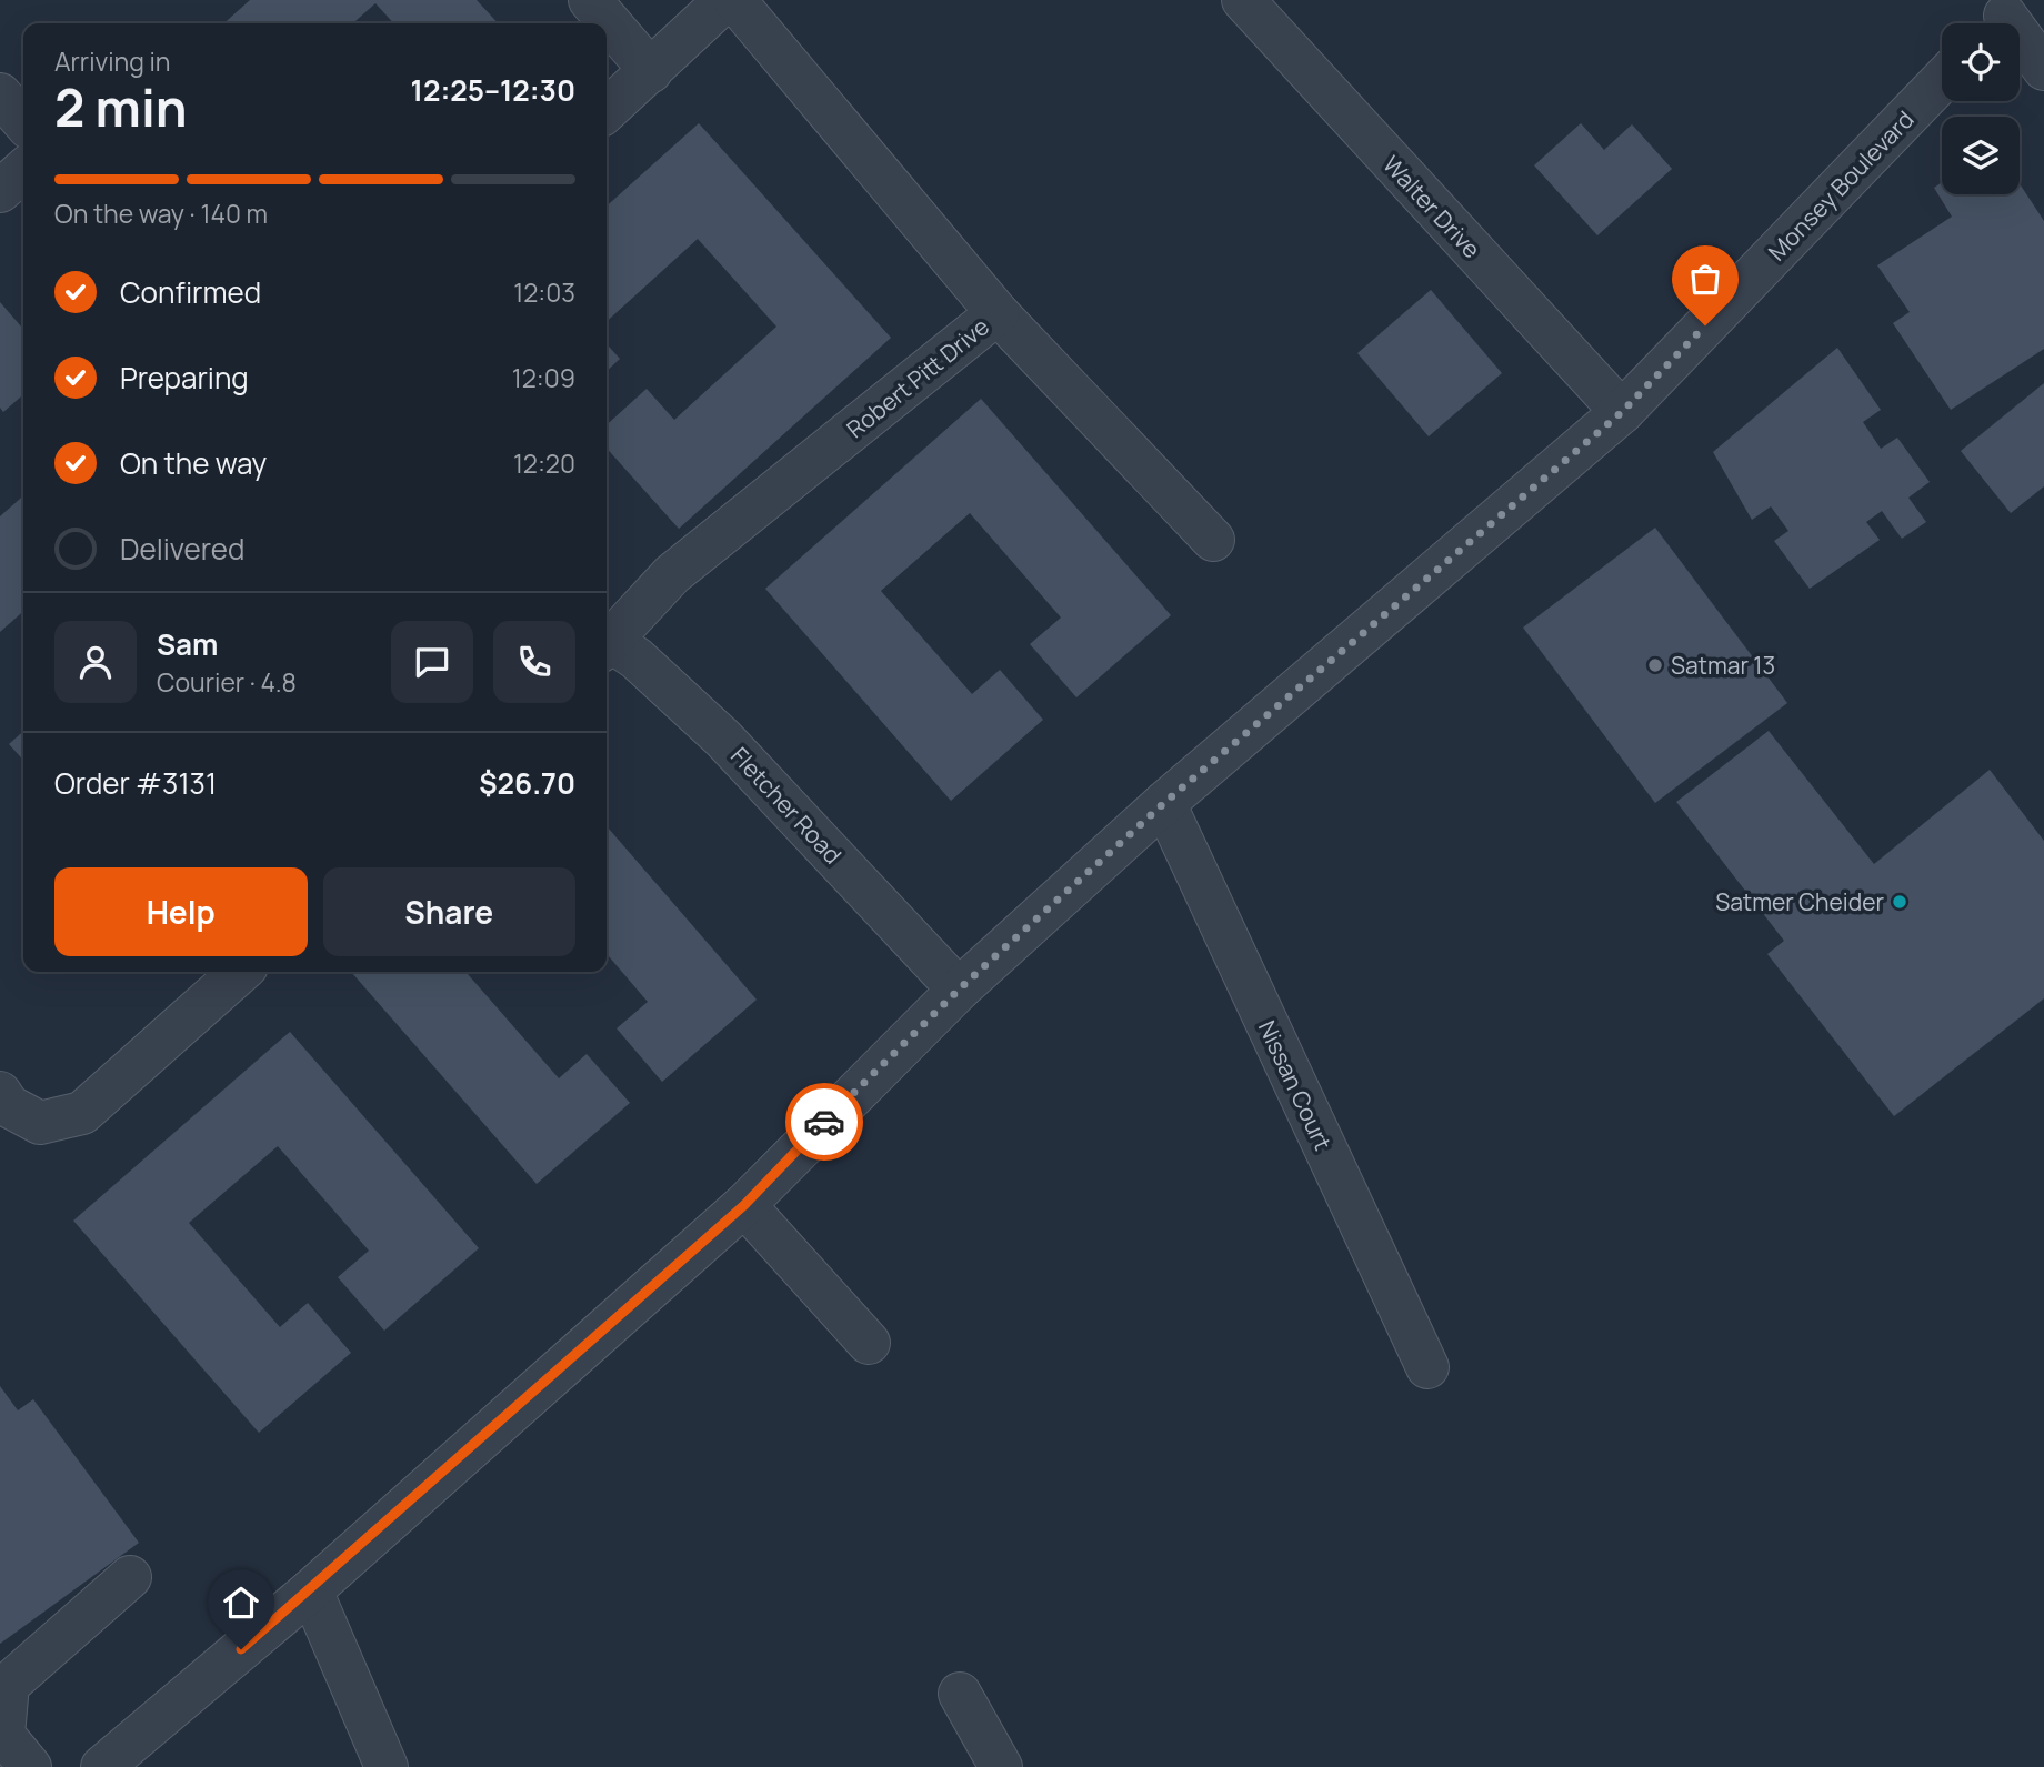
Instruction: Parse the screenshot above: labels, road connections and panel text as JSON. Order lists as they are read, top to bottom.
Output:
{
  "streets": {
    "street": [
      "Monsey Boulevard",
      "Walter Drive",
      "Robert Pitt Drive",
      "Fletcher Road",
      "Nissan Court"
    ]
  },
  "crossings": [
    ["Monsey Boulevard", "Walter Drive"],
    ["Monsey Boulevard", "Fletcher Road"],
    ["Monsey Boulevard", "Nissan Court"]
  ],
  "places": ["Satmar 13", "Satmer Cheider"],
  "page": {
    "heading": ["2 min", "Arriving in", "12:25–12:30"],
    "panel": [
      "Sam",
      "Courier · 4.8",
      "Order #3131",
      "$26.70"
    ],
    "bar": "On the way · 140 m",
    "list": [
      ["Confirmed", "12:03"],
      ["Preparing", "12:09"],
      ["On the way", "12:20"],
      "Delivered"
    ],
    "buttons": ["Help", "Share"]
  }
}
